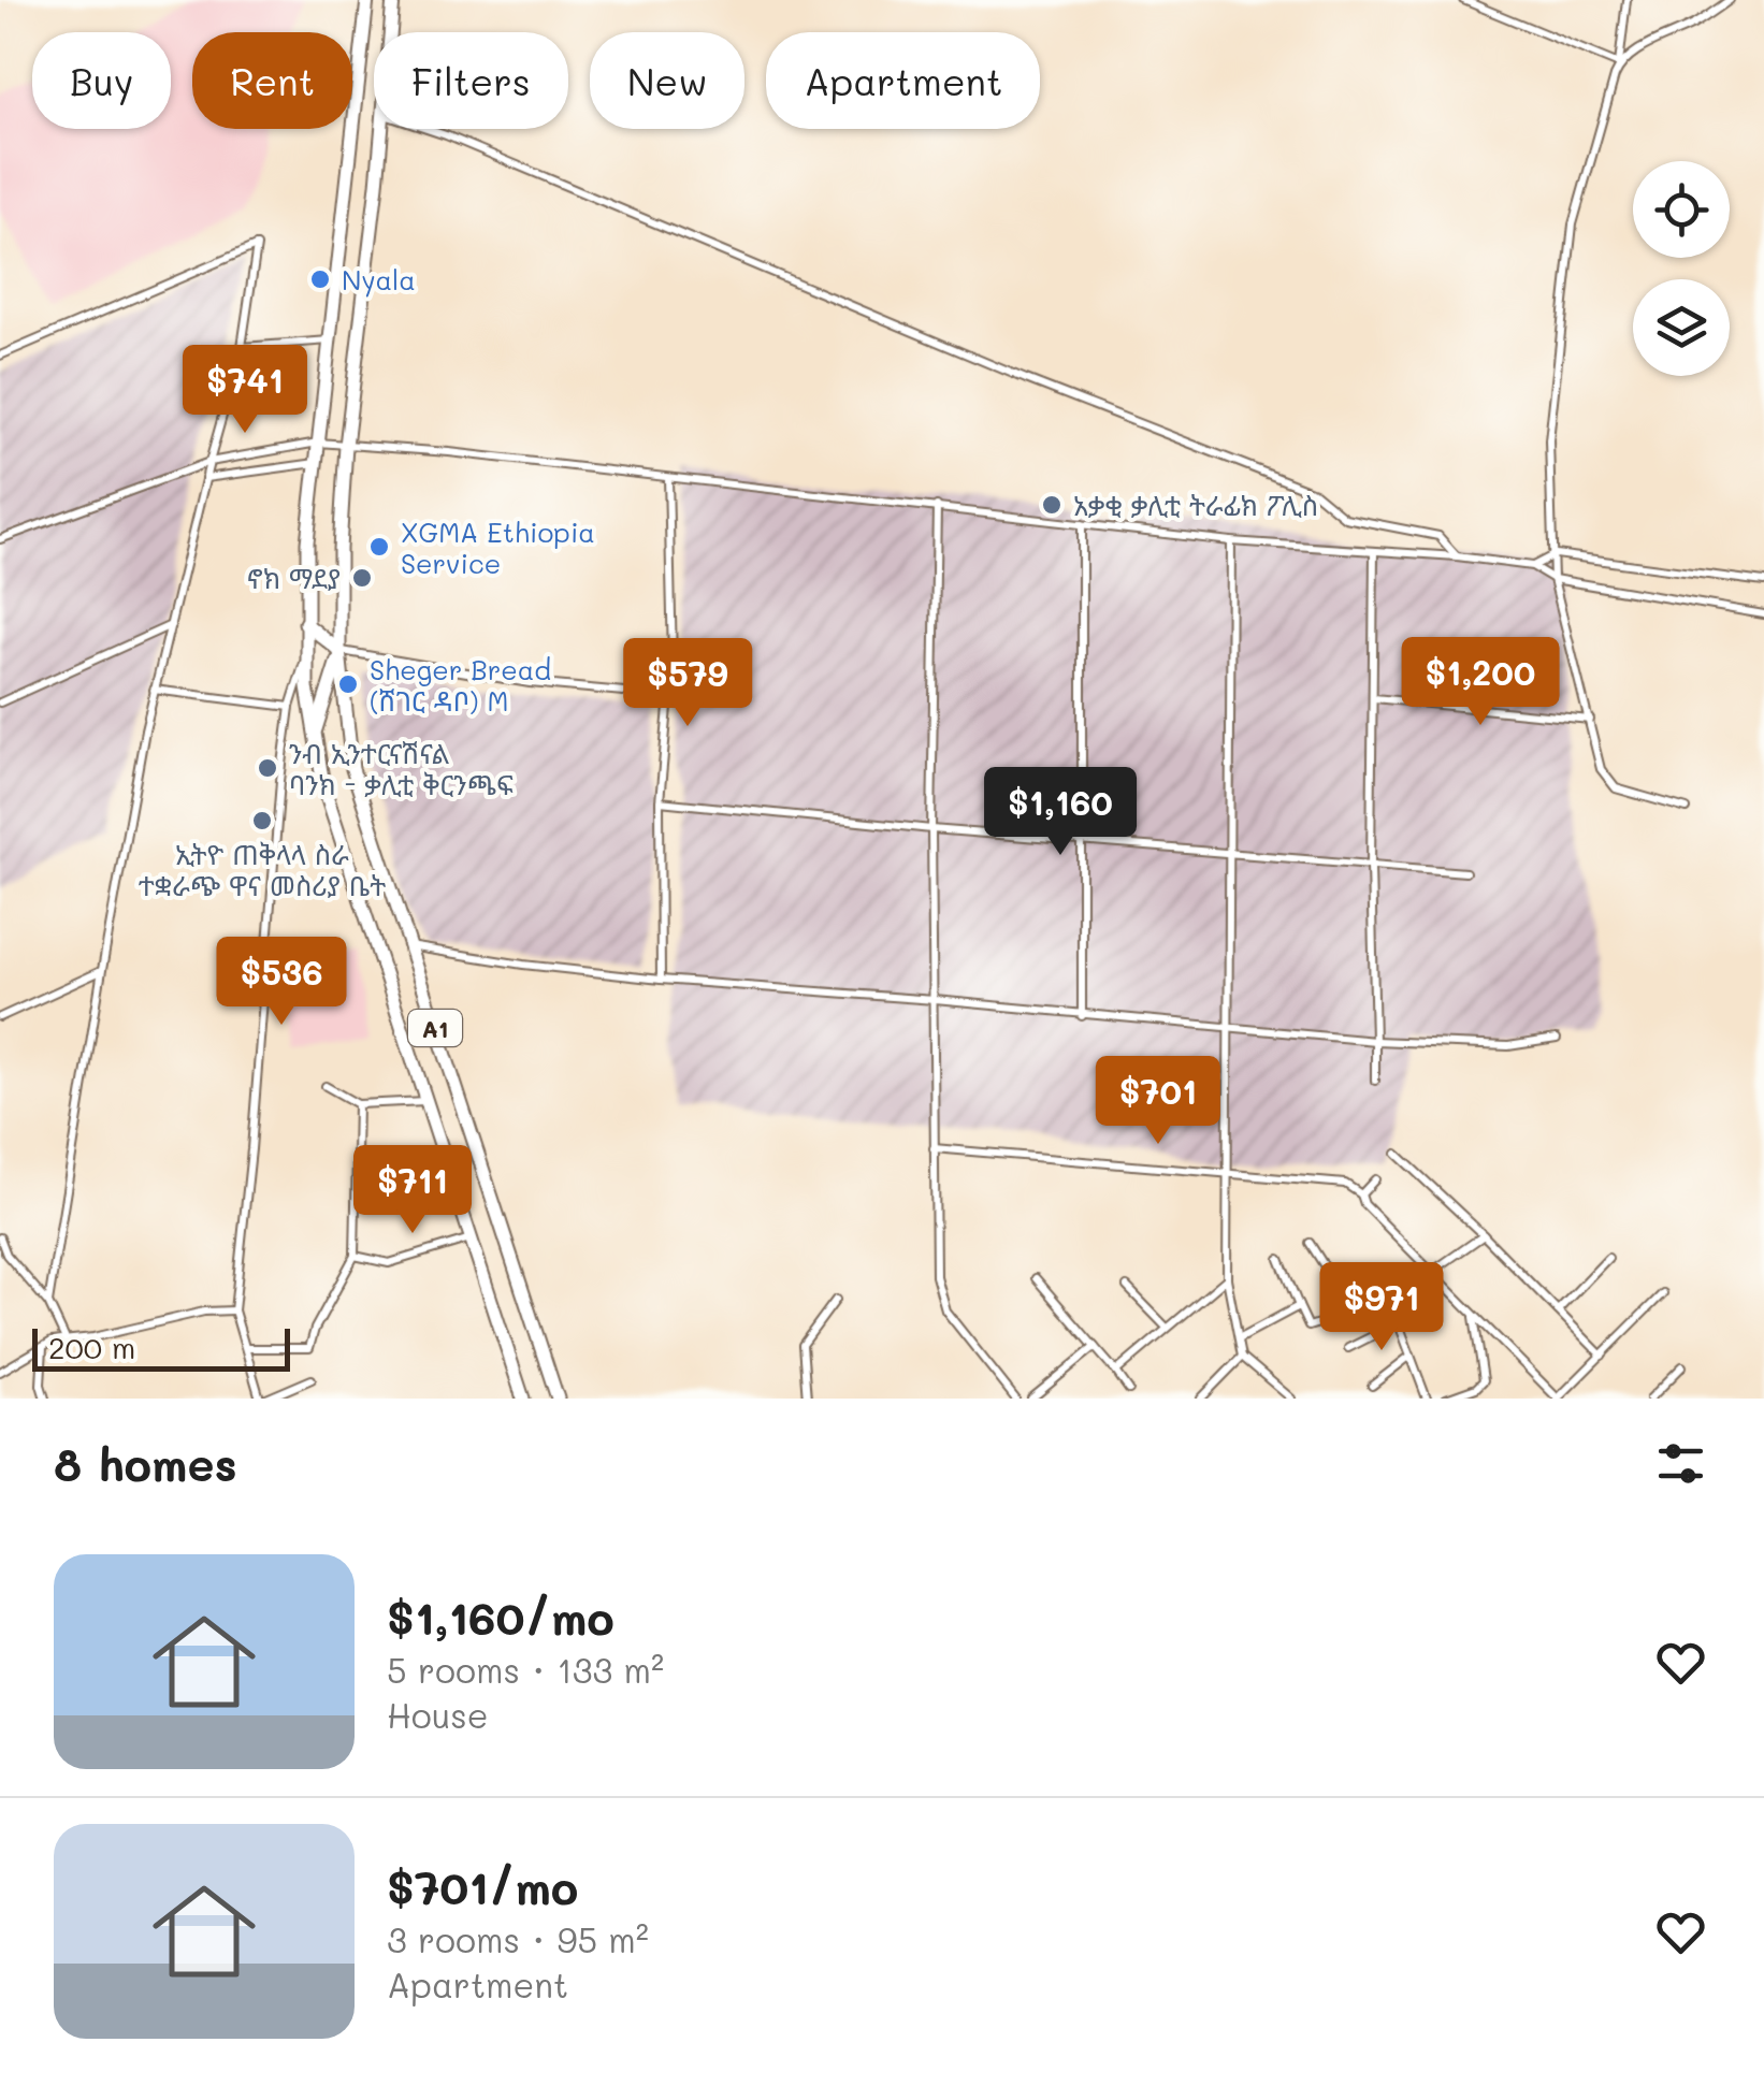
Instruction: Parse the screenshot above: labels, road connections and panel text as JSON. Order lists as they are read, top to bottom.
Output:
{
  "streets": {
    "main road": ["A1"]
  },
  "places": [
    "Nyala",
    "አቃቂ ቃሊቲ ትራፊክ ፖሊስ",
    "XGMA Ethiopia Service",
    "ኖክ ማደያ",
    "Sheger Bread (ሸገር ዳቦ) M",
    "ንብ ኢንተርናሽናል ባንክ - ቃሊቲ ቅርንጫፍ",
    "ኢትዮ ጠቅላላ ስራ ተቋራጭ ዋና መስሪያ ቤት"
  ],
  "scale_bar": "200 m",
  "page": {
    "chip": [
      "Buy",
      "Rent",
      "Filters",
      "New",
      "Apartment"
    ],
    "price": [
      "$741",
      "$1,200",
      "$579",
      "$1,160",
      "$536",
      "$701",
      "$711",
      "$971"
    ],
    "scale": "200 m",
    "heading": "8 homes",
    "list": [
      {
        "name": "$1,160/mo",
        "note": "5 rooms · 133 m² · House"
      },
      {
        "name": "$701/mo",
        "note": "3 rooms · 95 m² · Apartment"
      }
    ]
  }
}
